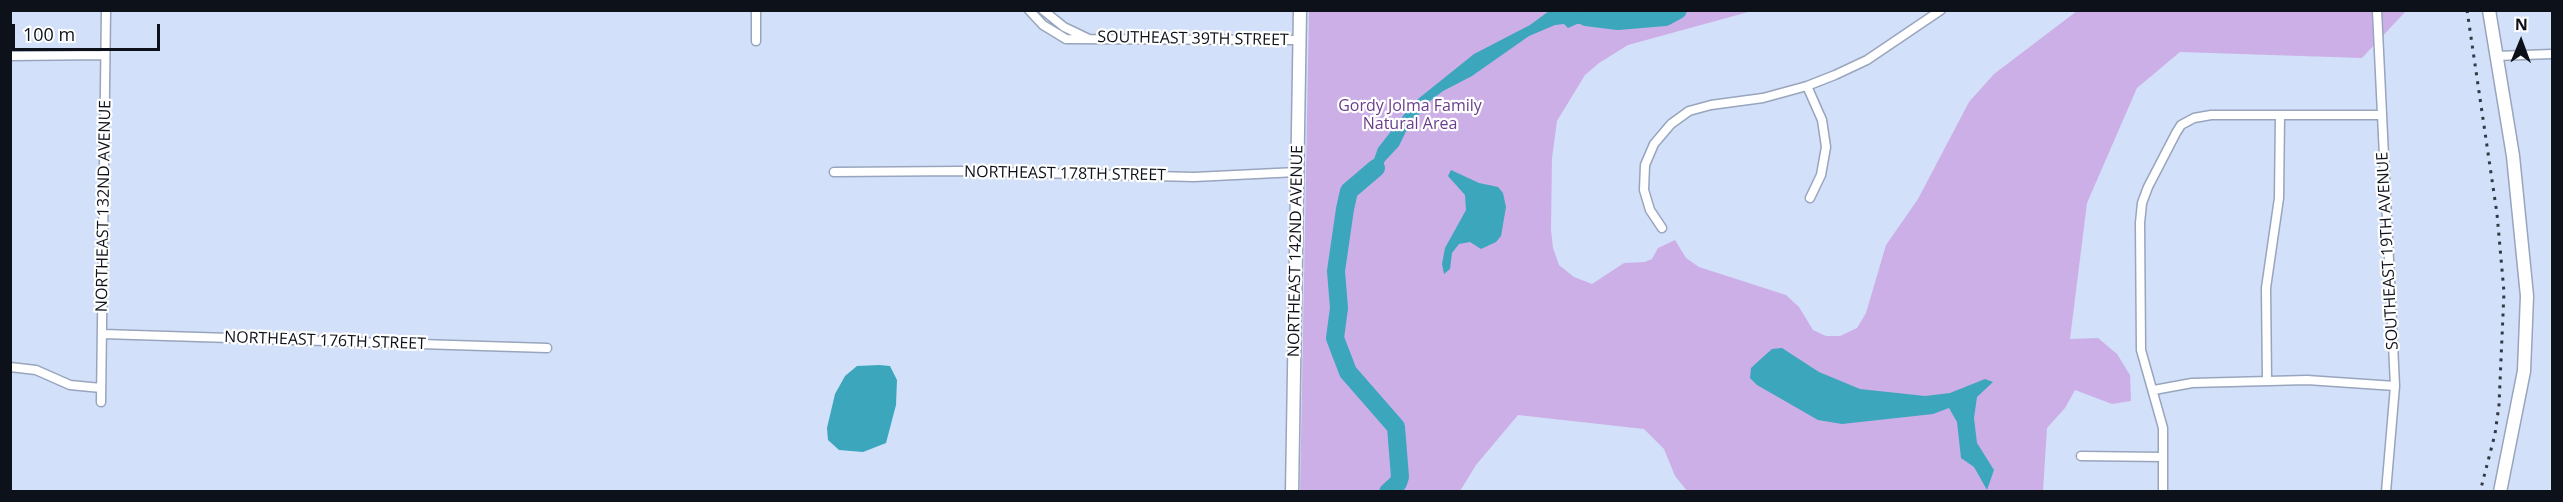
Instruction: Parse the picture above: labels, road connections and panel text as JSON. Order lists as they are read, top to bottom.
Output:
{
  "streets": {
    "street": [
      "SOUTHEAST 39TH STREET",
      "NORTHEAST 178TH STREET",
      "NORTHEAST 132ND AVENUE",
      "NORTHEAST 142ND AVENUE",
      "SOUTHEAST 19TH AVENUE",
      "NORTHEAST 176TH STREET"
    ]
  },
  "crossings": [
    ["SOUTHEAST 39TH STREET", "NORTHEAST 142ND AVENUE"],
    ["NORTHEAST 178TH STREET", "NORTHEAST 142ND AVENUE"],
    ["NORTHEAST 132ND AVENUE", "NORTHEAST 176TH STREET"]
  ],
  "parks": ["Gordy Jolma Family Natural Area"],
  "scale_bar": "100 m",
  "north": "top"
}
